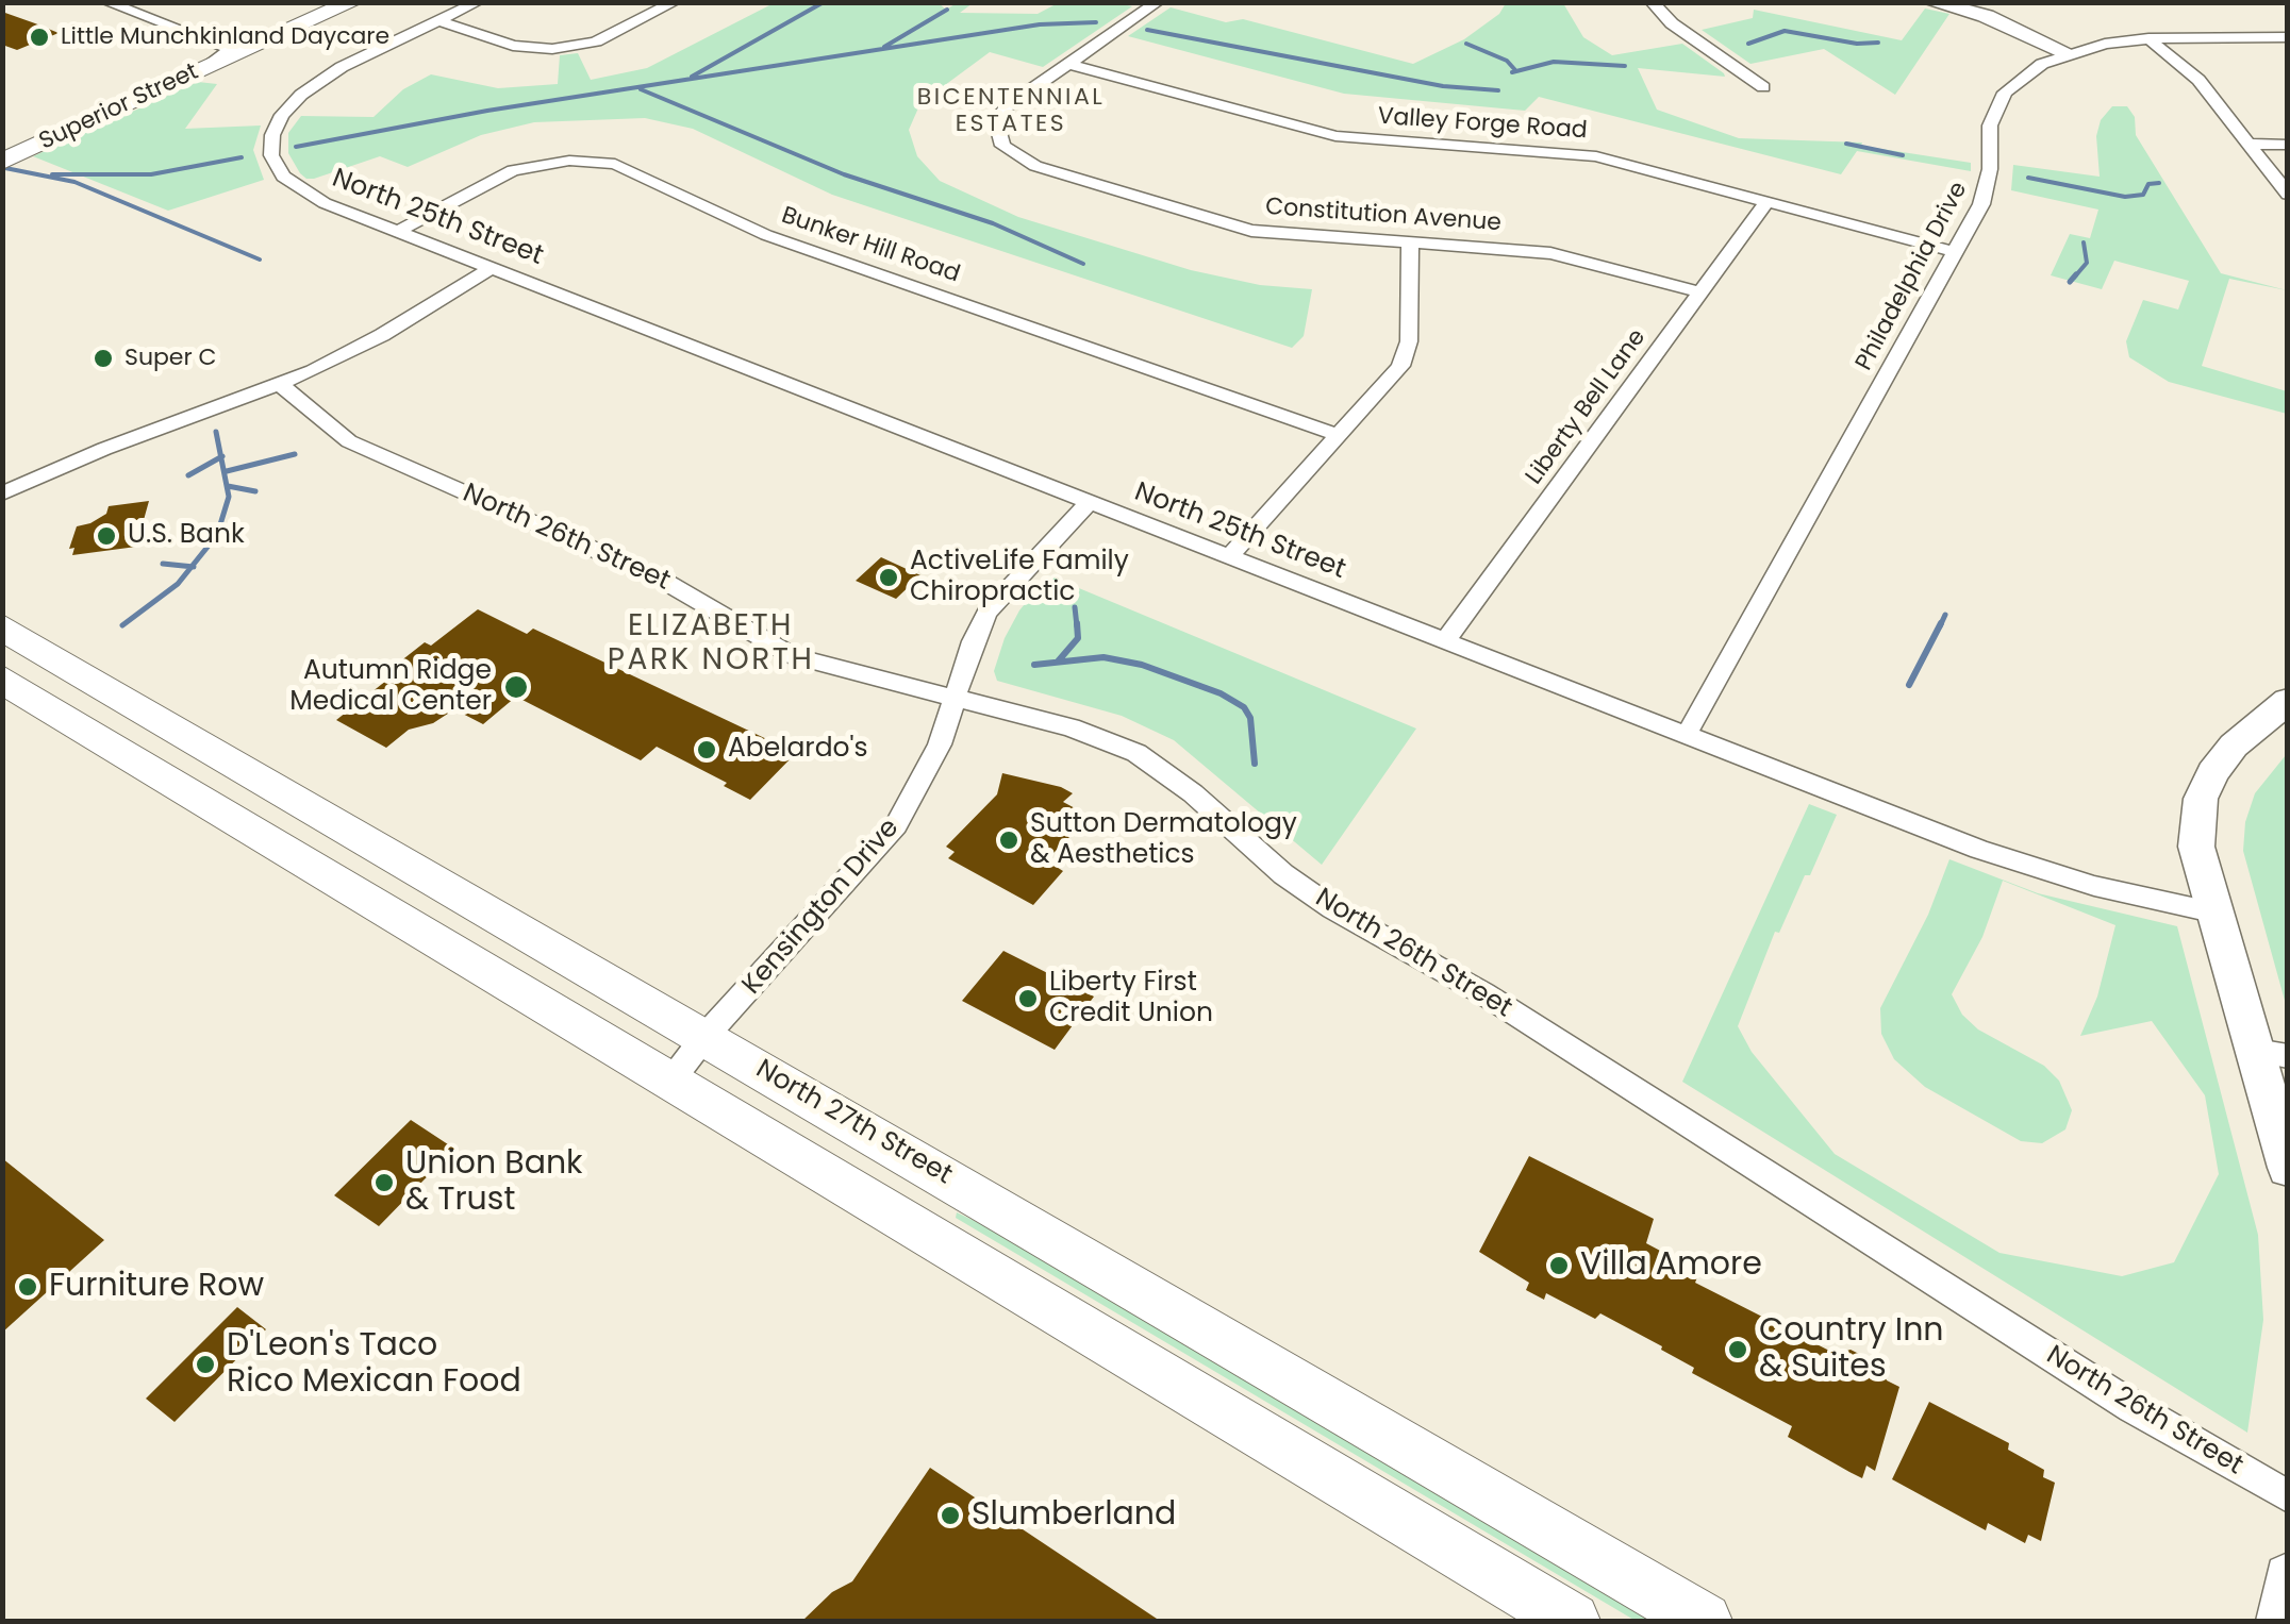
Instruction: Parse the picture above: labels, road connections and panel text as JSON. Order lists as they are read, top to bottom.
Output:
{
  "streets": {
    "main road": ["Superior Street", "North 27th Street"],
    "street": [
      "Valley Forge Road",
      "Constitution Avenue",
      "North 25th Street",
      "Bunker Hill Road",
      "Philadelphia Drive",
      "Liberty Bell Lane",
      "North 26th Street",
      "Kensington Drive"
    ]
  },
  "crossings": [
    ["Valley Forge Road", "Constitution Avenue"],
    ["Valley Forge Road", "Philadelphia Drive"],
    ["Valley Forge Road", "Liberty Bell Lane"],
    ["Constitution Avenue", "Liberty Bell Lane"],
    ["North 25th Street", "Bunker Hill Road"],
    ["North 25th Street", "Philadelphia Drive"],
    ["North 25th Street", "Liberty Bell Lane"],
    ["North 25th Street", "Kensington Drive"],
    ["North 26th Street", "Kensington Drive"],
    ["Kensington Drive", "North 27th Street"]
  ],
  "districts": ["BICENTENNIAL ESTATES", "ELIZABETH PARK NORTH"],
  "places": [
    "Little Munchkinland Daycare",
    "Super C",
    "U.S. Bank",
    "ActiveLife Family Chiropractic",
    "Autumn Ridge Medical Center",
    "Abelardo's",
    "Sutton Dermatology & Aesthetics",
    "Liberty First Credit Union",
    "Union Bank & Trust",
    "Villa Amore",
    "Furniture Row",
    "Country Inn & Suites",
    "D'Leon's Taco Rico Mexican Food",
    "Slumberland"
  ]
}
